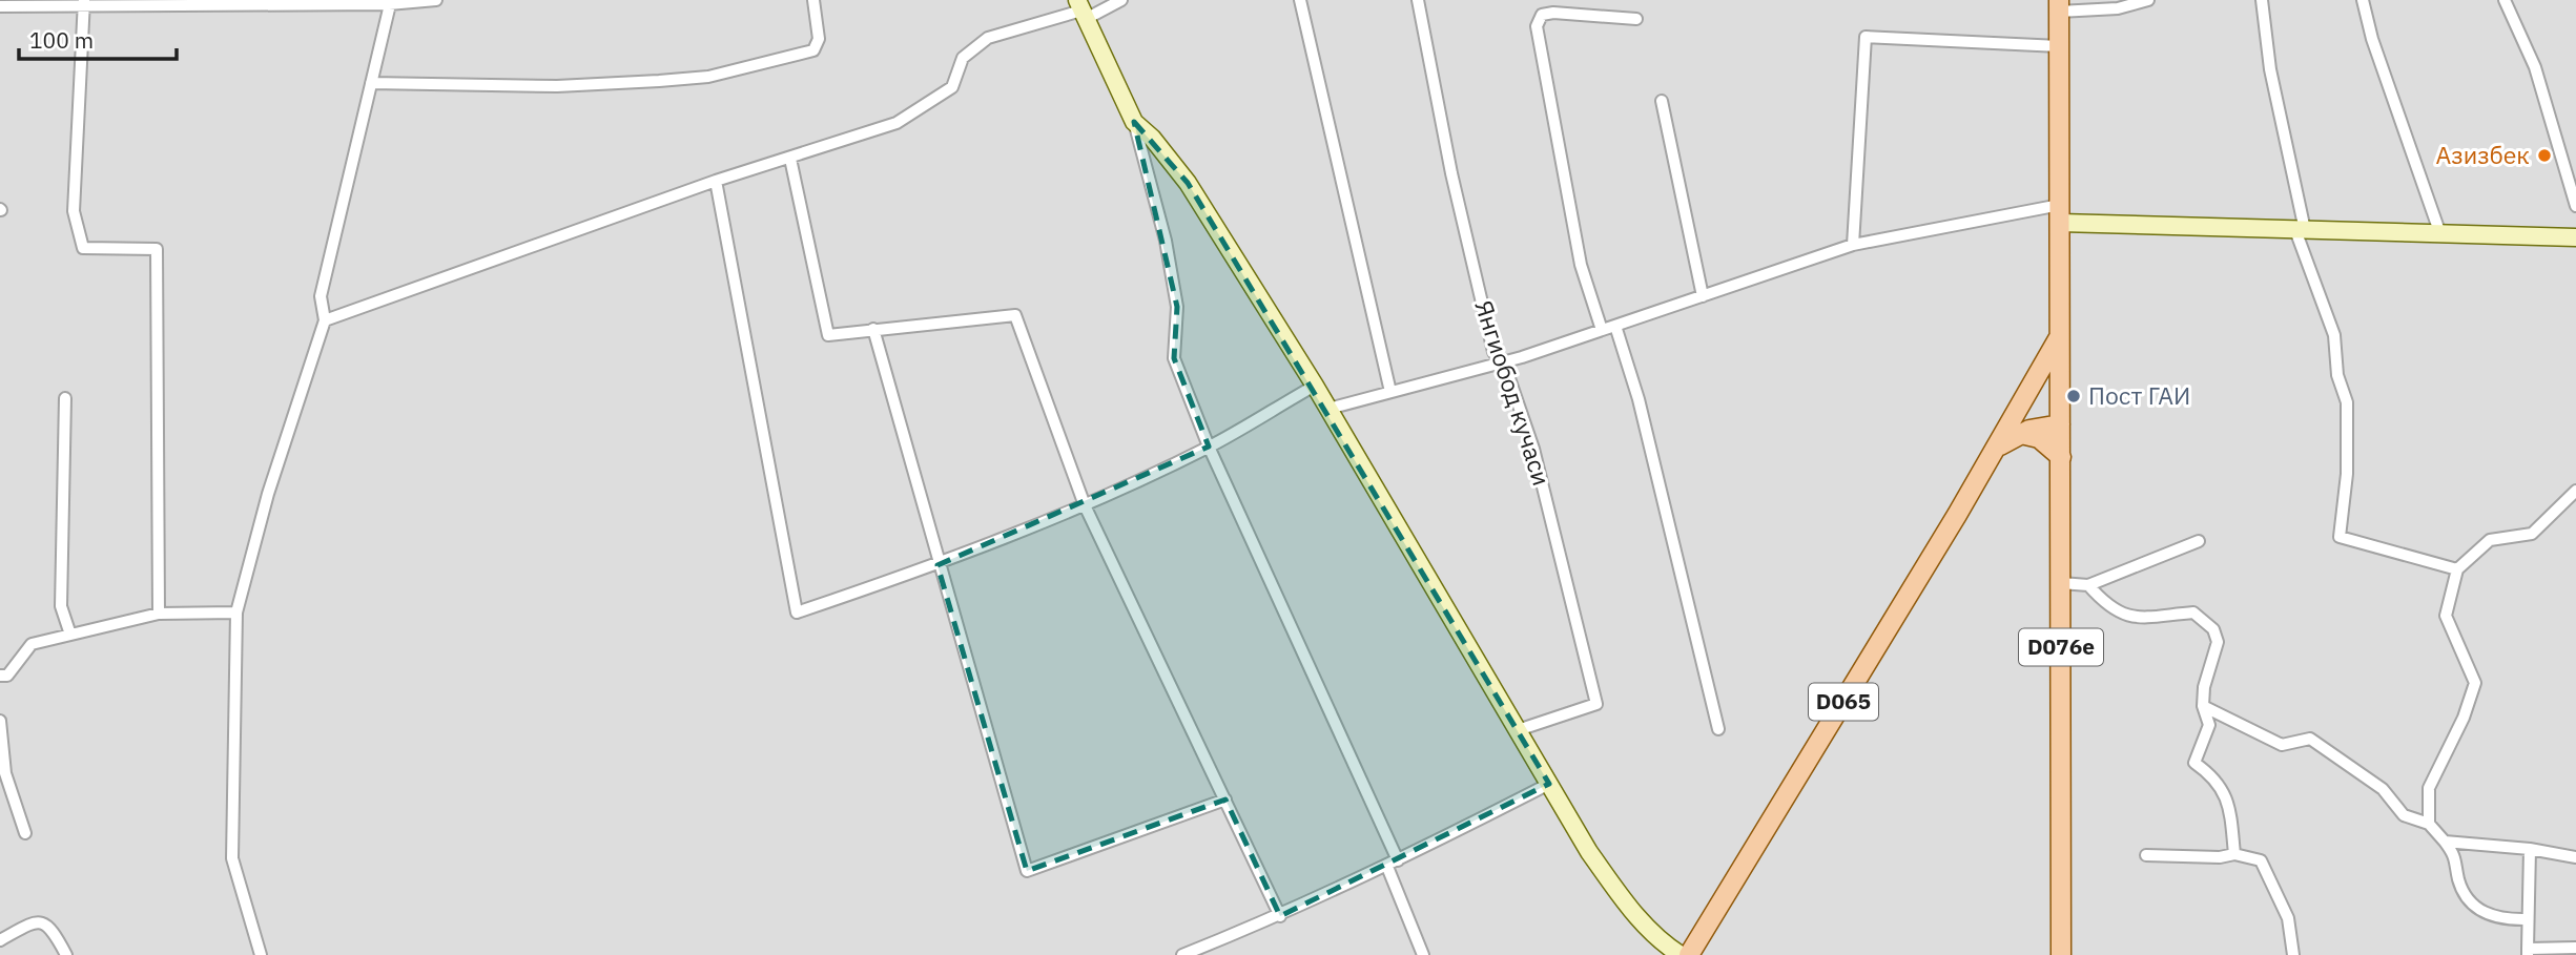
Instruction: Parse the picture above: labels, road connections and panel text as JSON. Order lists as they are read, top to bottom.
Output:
{
  "streets": {
    "main road": ["D076e", "D065"],
    "street": ["Янгиобод кучаси"]
  },
  "crossings": [
    ["D076e", "D065"]
  ],
  "places": ["Азизбек", "Пост ГАИ"],
  "scale_bar": "100 m"
}
